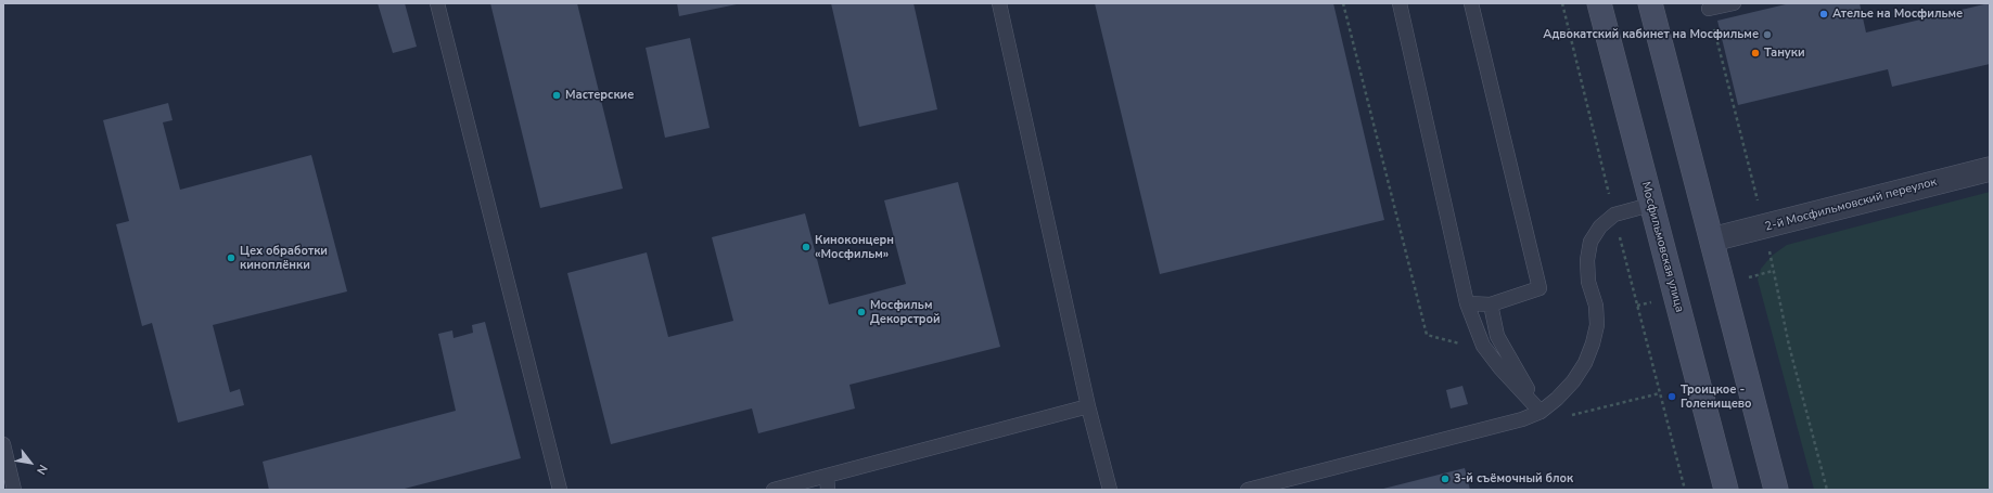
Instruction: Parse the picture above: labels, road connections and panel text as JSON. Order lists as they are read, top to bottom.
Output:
{
  "streets": {
    "main road": ["Мосфильмовская улица"],
    "street": ["2-й Мосфильмовский переулок"]
  },
  "places": [
    "Ателье на Мосфильме",
    "Адвокатский кабинет на Мосфильме",
    "Тануки",
    "Мастерские",
    "Киноконцерн «Мосфильм»",
    "Цех обработки киноплёнки",
    "Мосфильм Декорстрой",
    "Троицкое - Голенищево",
    "3-й съёмочный блок"
  ],
  "north": "bottom right"
}
